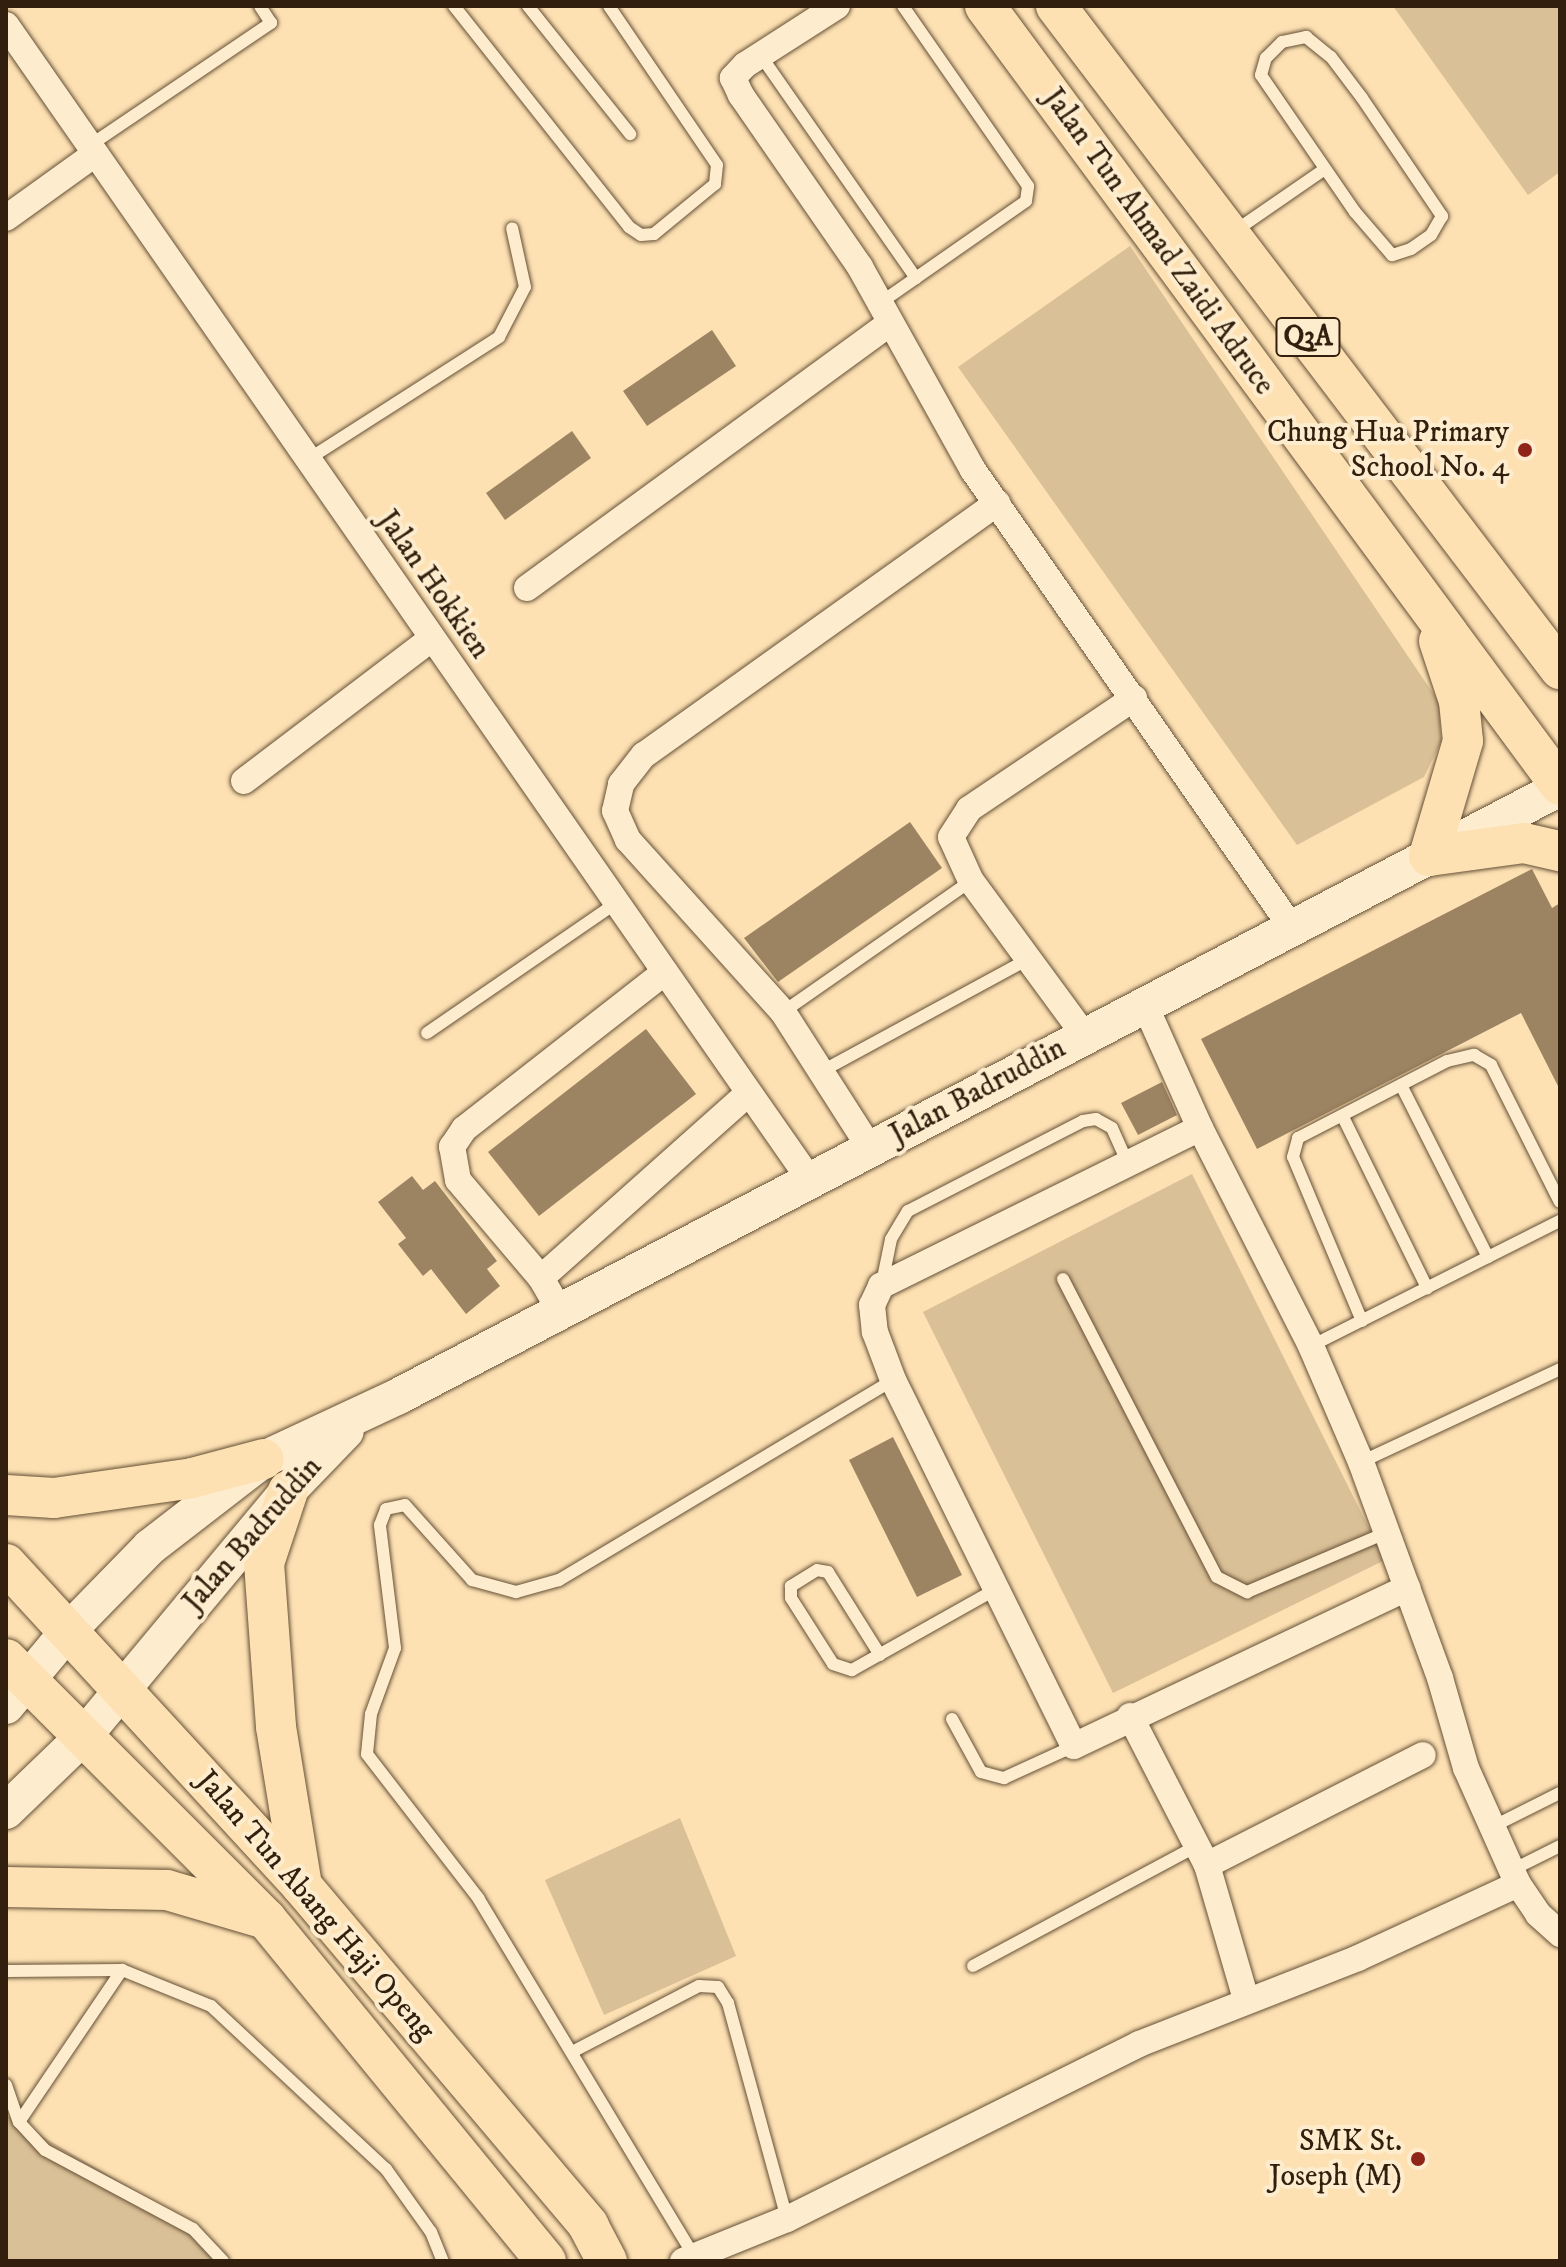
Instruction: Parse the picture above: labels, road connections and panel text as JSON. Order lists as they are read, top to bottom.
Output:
{
  "streets": {
    "main road": [
      "Jalan Tun Ahmad Zaidi Adruce",
      "Q3A",
      "Jalan Badruddin",
      "Jalan Tun Abang Haji Openg"
    ],
    "street": ["Jalan Hokkien"]
  },
  "crossings": [
    ["Jalan Tun Ahmad Zaidi Adruce", "Jalan Badruddin"],
    ["Jalan Hokkien", "Jalan Badruddin"],
    ["Jalan Badruddin", "Jalan Tun Abang Haji Openg"]
  ],
  "places": ["Chung Hua Primary School No. 4", "SMK St. Joseph (M)"]
}
